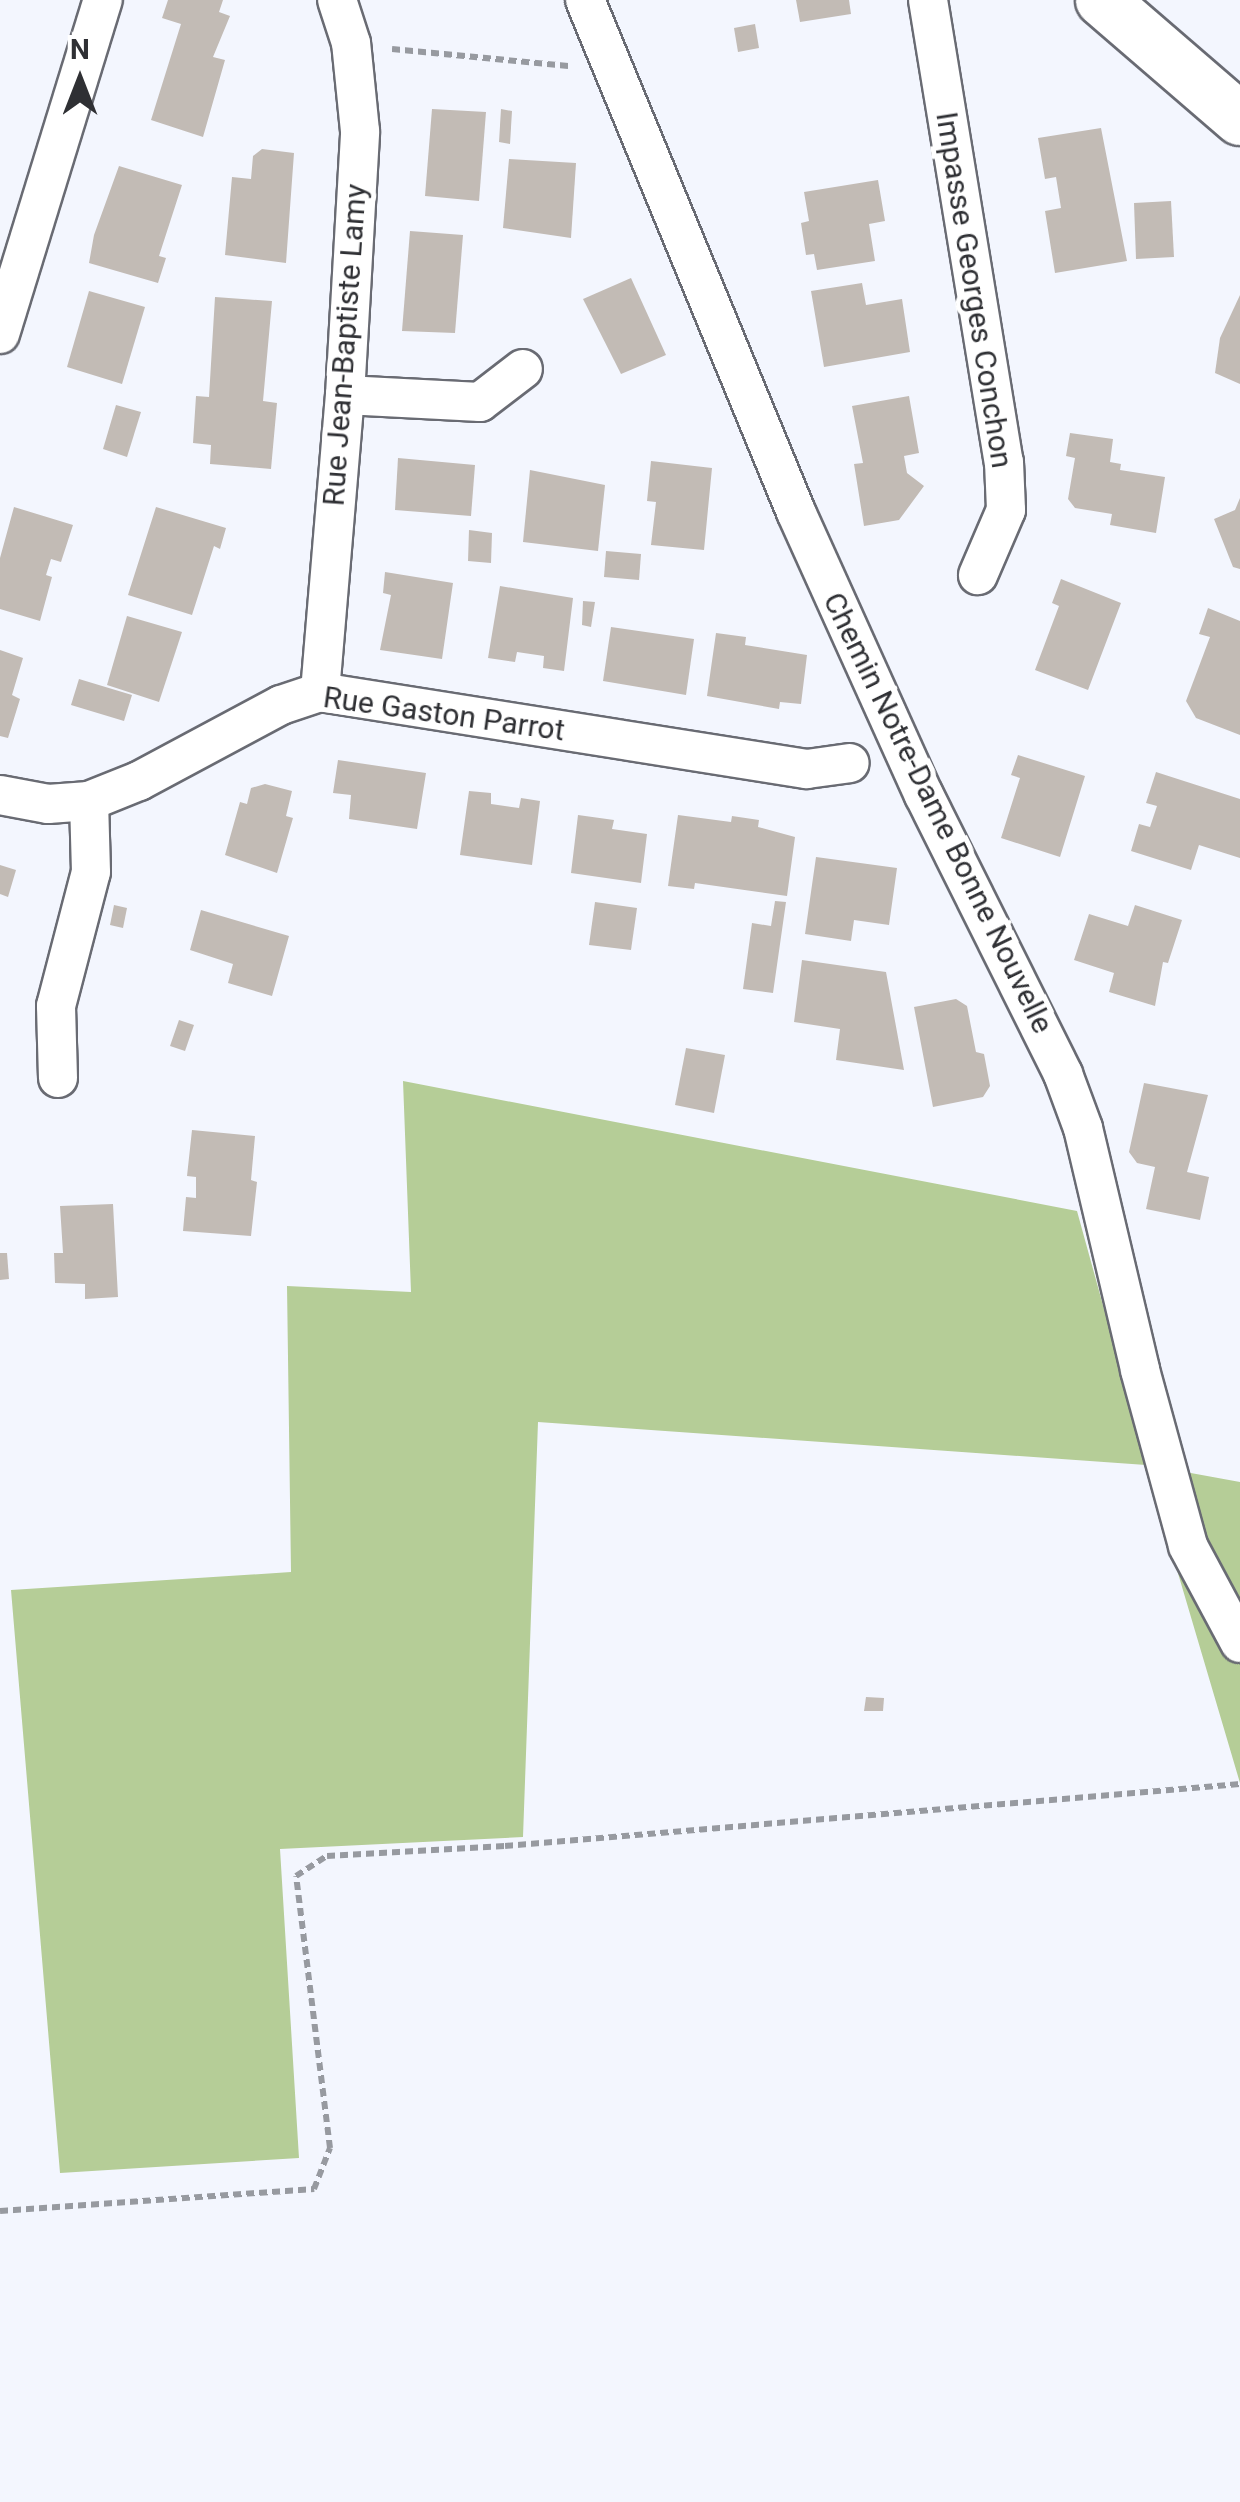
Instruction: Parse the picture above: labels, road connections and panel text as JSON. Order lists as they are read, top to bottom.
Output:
{
  "streets": {
    "street": [
      "Impasse Georges Conchon",
      "Rue Jean-Baptiste Lamy",
      "Rue Gaston Parrot",
      "Chemin Notre-Dame Bonne Nouvelle"
    ]
  },
  "crossings": [
    ["Rue Jean-Baptiste Lamy", "Rue Gaston Parrot"]
  ],
  "north": "top"
}
